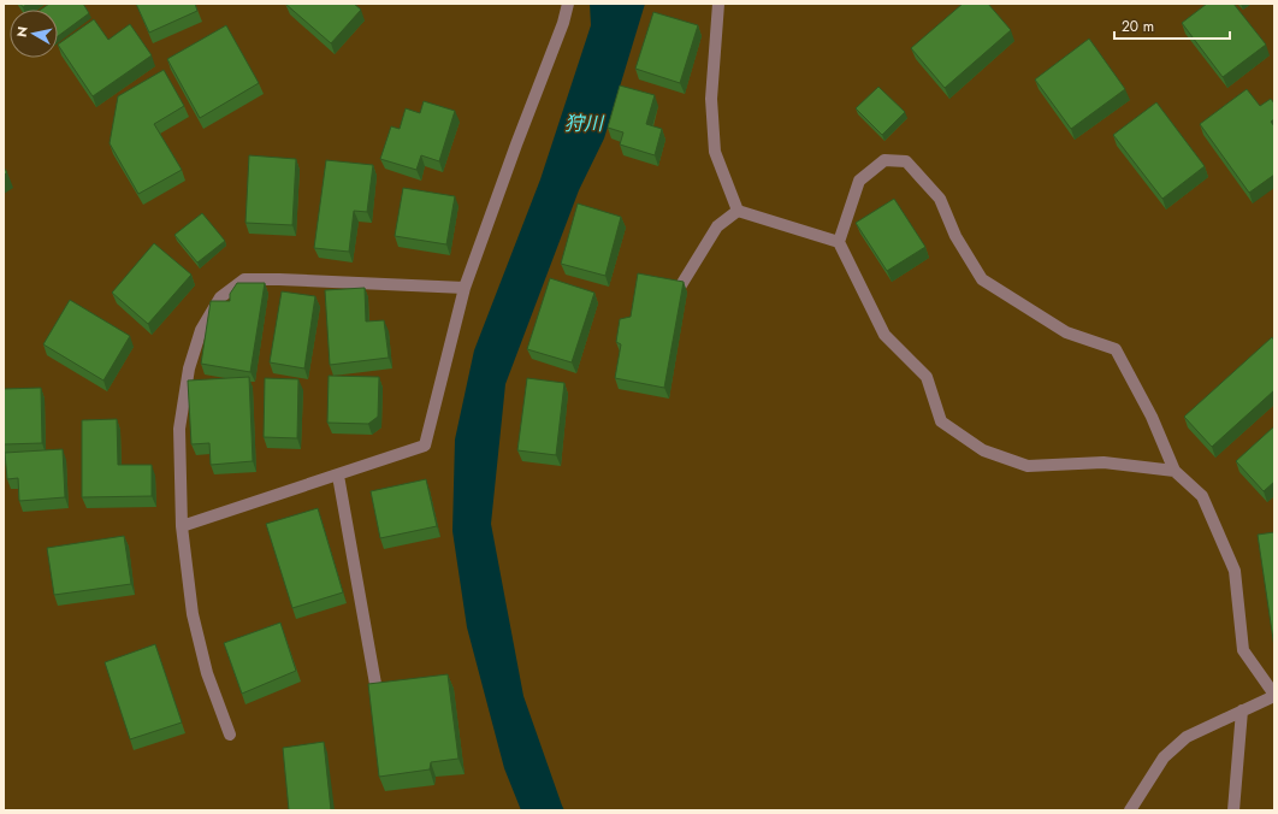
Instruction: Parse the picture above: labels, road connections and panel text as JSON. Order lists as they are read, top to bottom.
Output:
{
  "water": ["狩川"],
  "scale_bar": "20 m",
  "north": "left"
}
